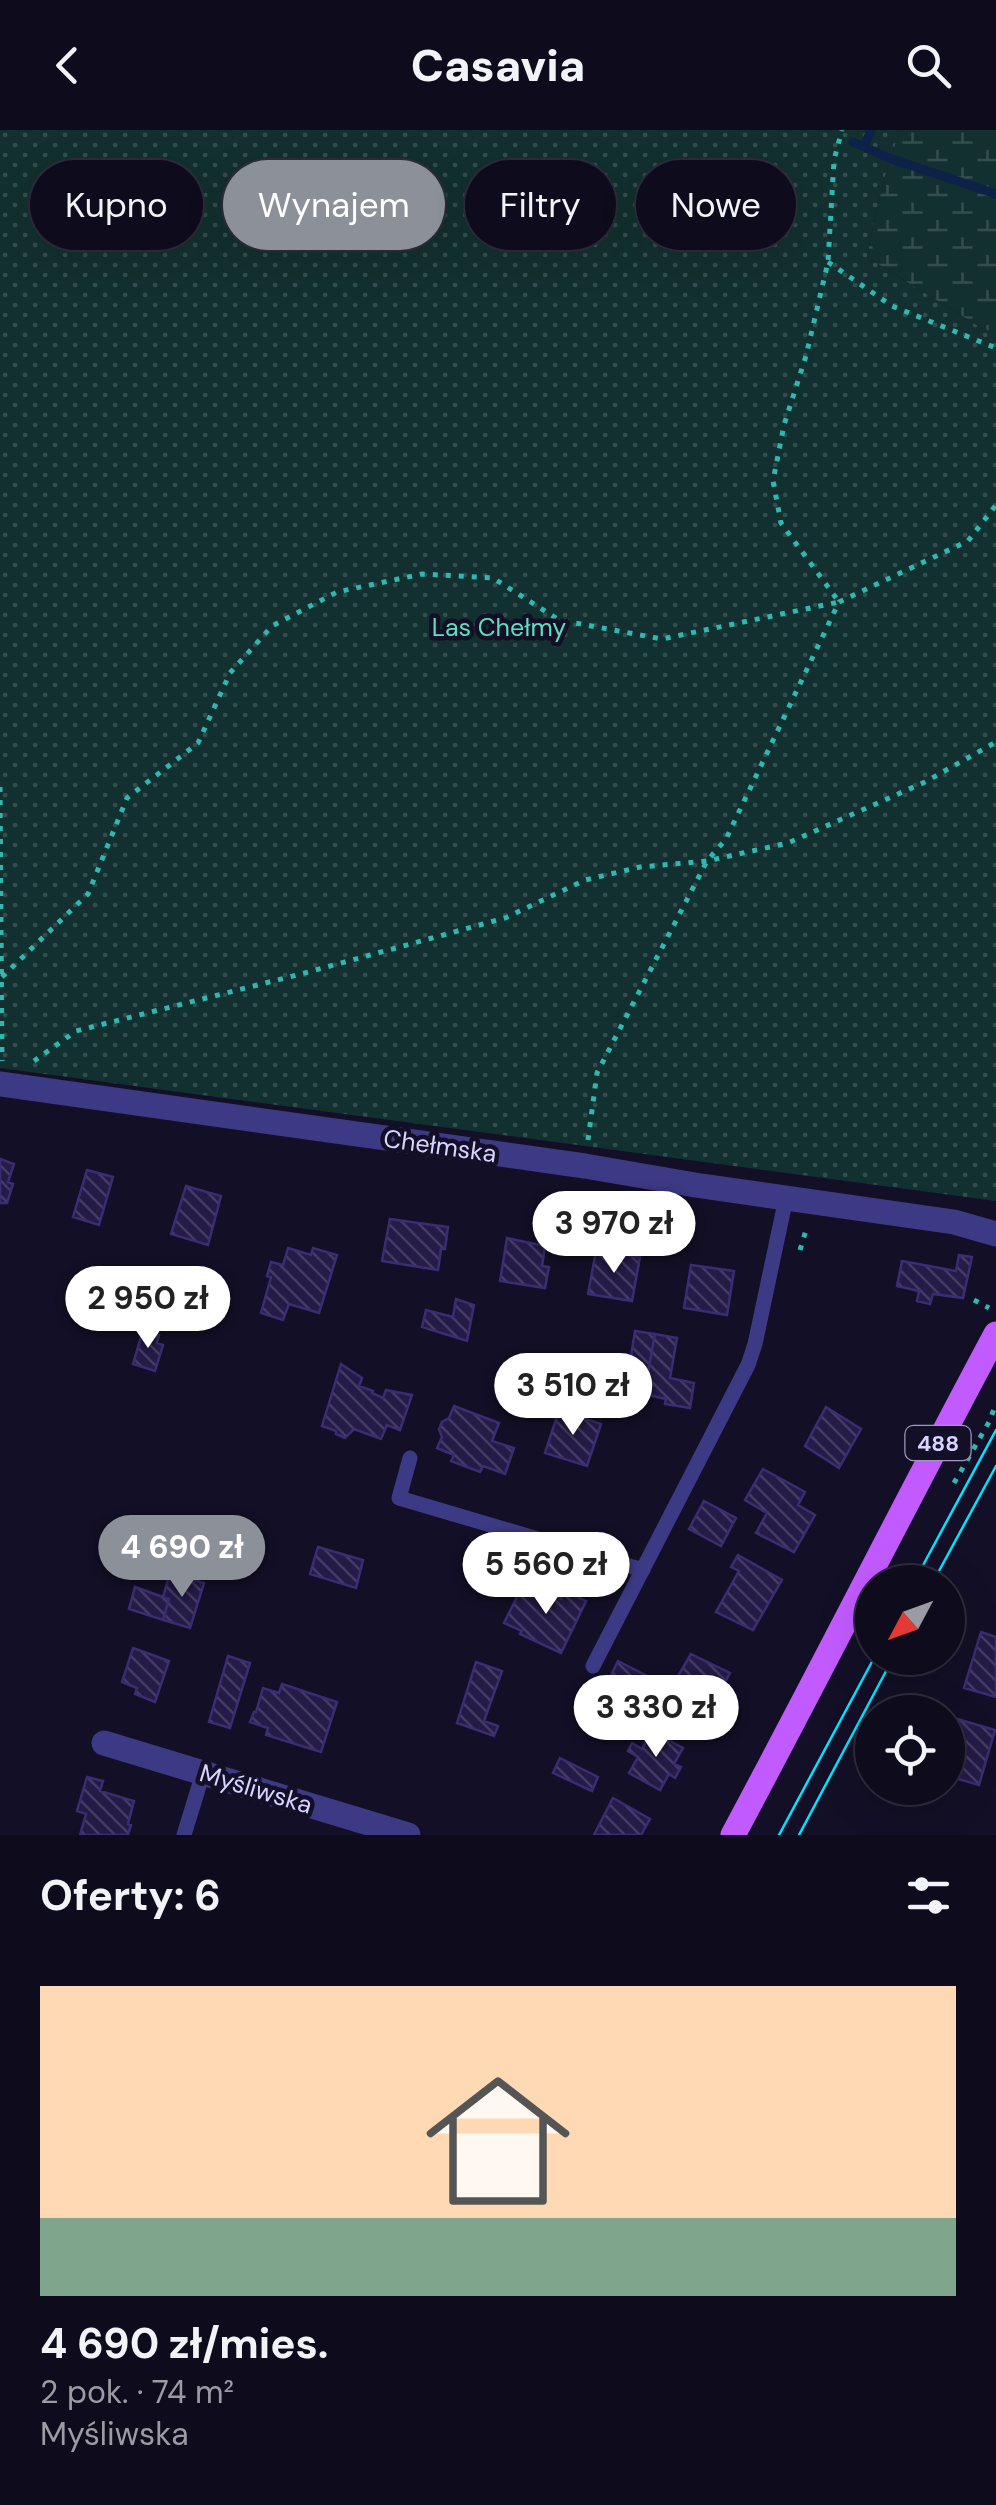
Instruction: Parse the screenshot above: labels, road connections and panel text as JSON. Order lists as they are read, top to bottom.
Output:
{
  "streets": {
    "main road": ["488"],
    "street": ["Chełmska", "Myśliwska"]
  },
  "parks": ["Las Chełmy"],
  "north": "bottom left",
  "page": {
    "header": "Casavia",
    "chip": [
      "Kupno",
      "Wynajem",
      "Filtry",
      "Nowe"
    ],
    "price": [
      "3 970 zł",
      "2 950 zł",
      "3 510 zł",
      "4 690 zł",
      "5 560 zł",
      "3 330 zł"
    ],
    "heading": "Oferty: 6",
    "list": [
      {
        "name": "4 690 zł/mies.",
        "note": "2 pok. · 74 m² · Myśliwska"
      }
    ]
  }
}
